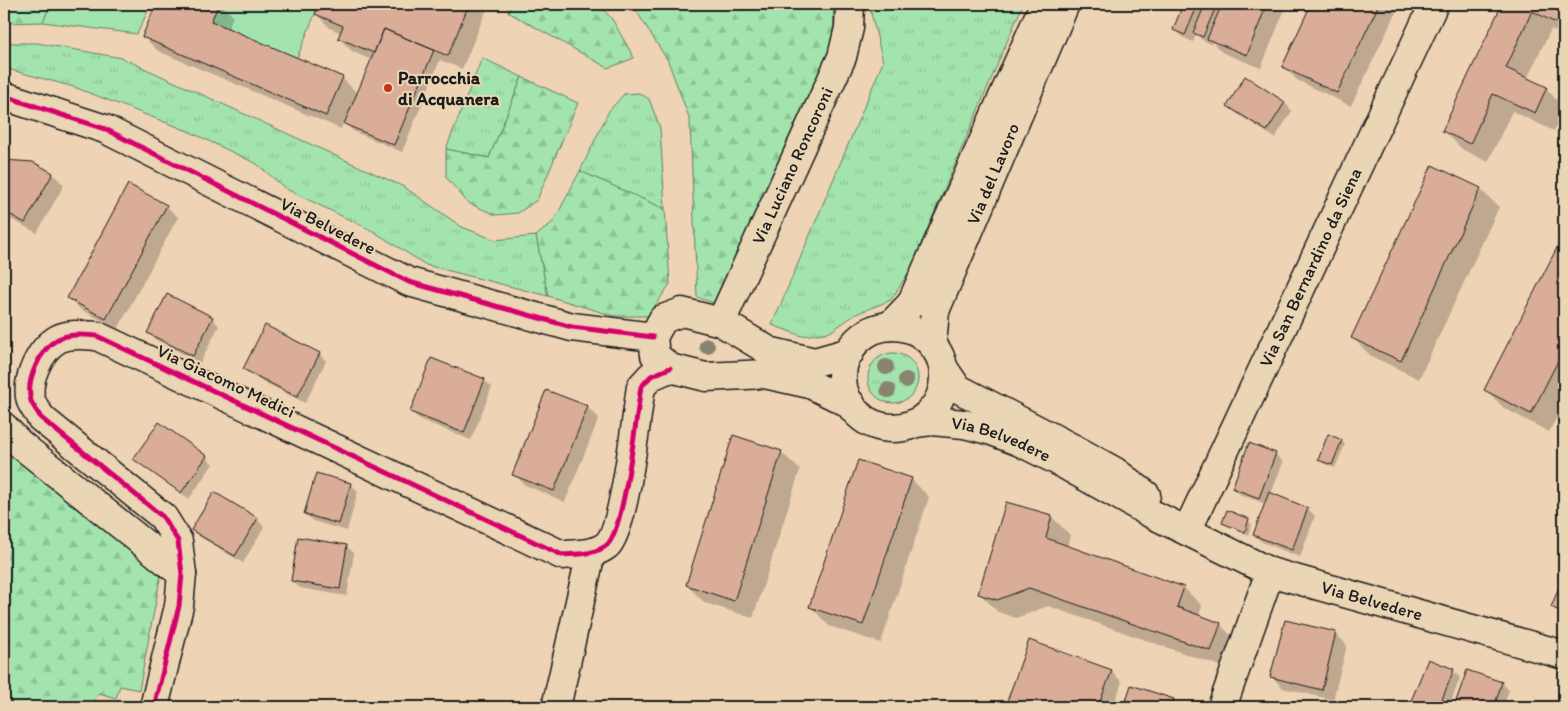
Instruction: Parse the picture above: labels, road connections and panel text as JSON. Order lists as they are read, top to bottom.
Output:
{
  "streets": {
    "street": [
      "Via Luciano Roncoroni",
      "Via del Lavoro",
      "Via Belvedere",
      "Via San Bernardino da Siena",
      "Via Giacomo Medici"
    ]
  },
  "crossings": [
    ["Via Luciano Roncoroni", "Via Belvedere"],
    ["Via del Lavoro", "Via Belvedere"],
    ["Via Belvedere", "Via San Bernardino da Siena"]
  ],
  "places": ["Parrocchia di Acquanera"]
}
